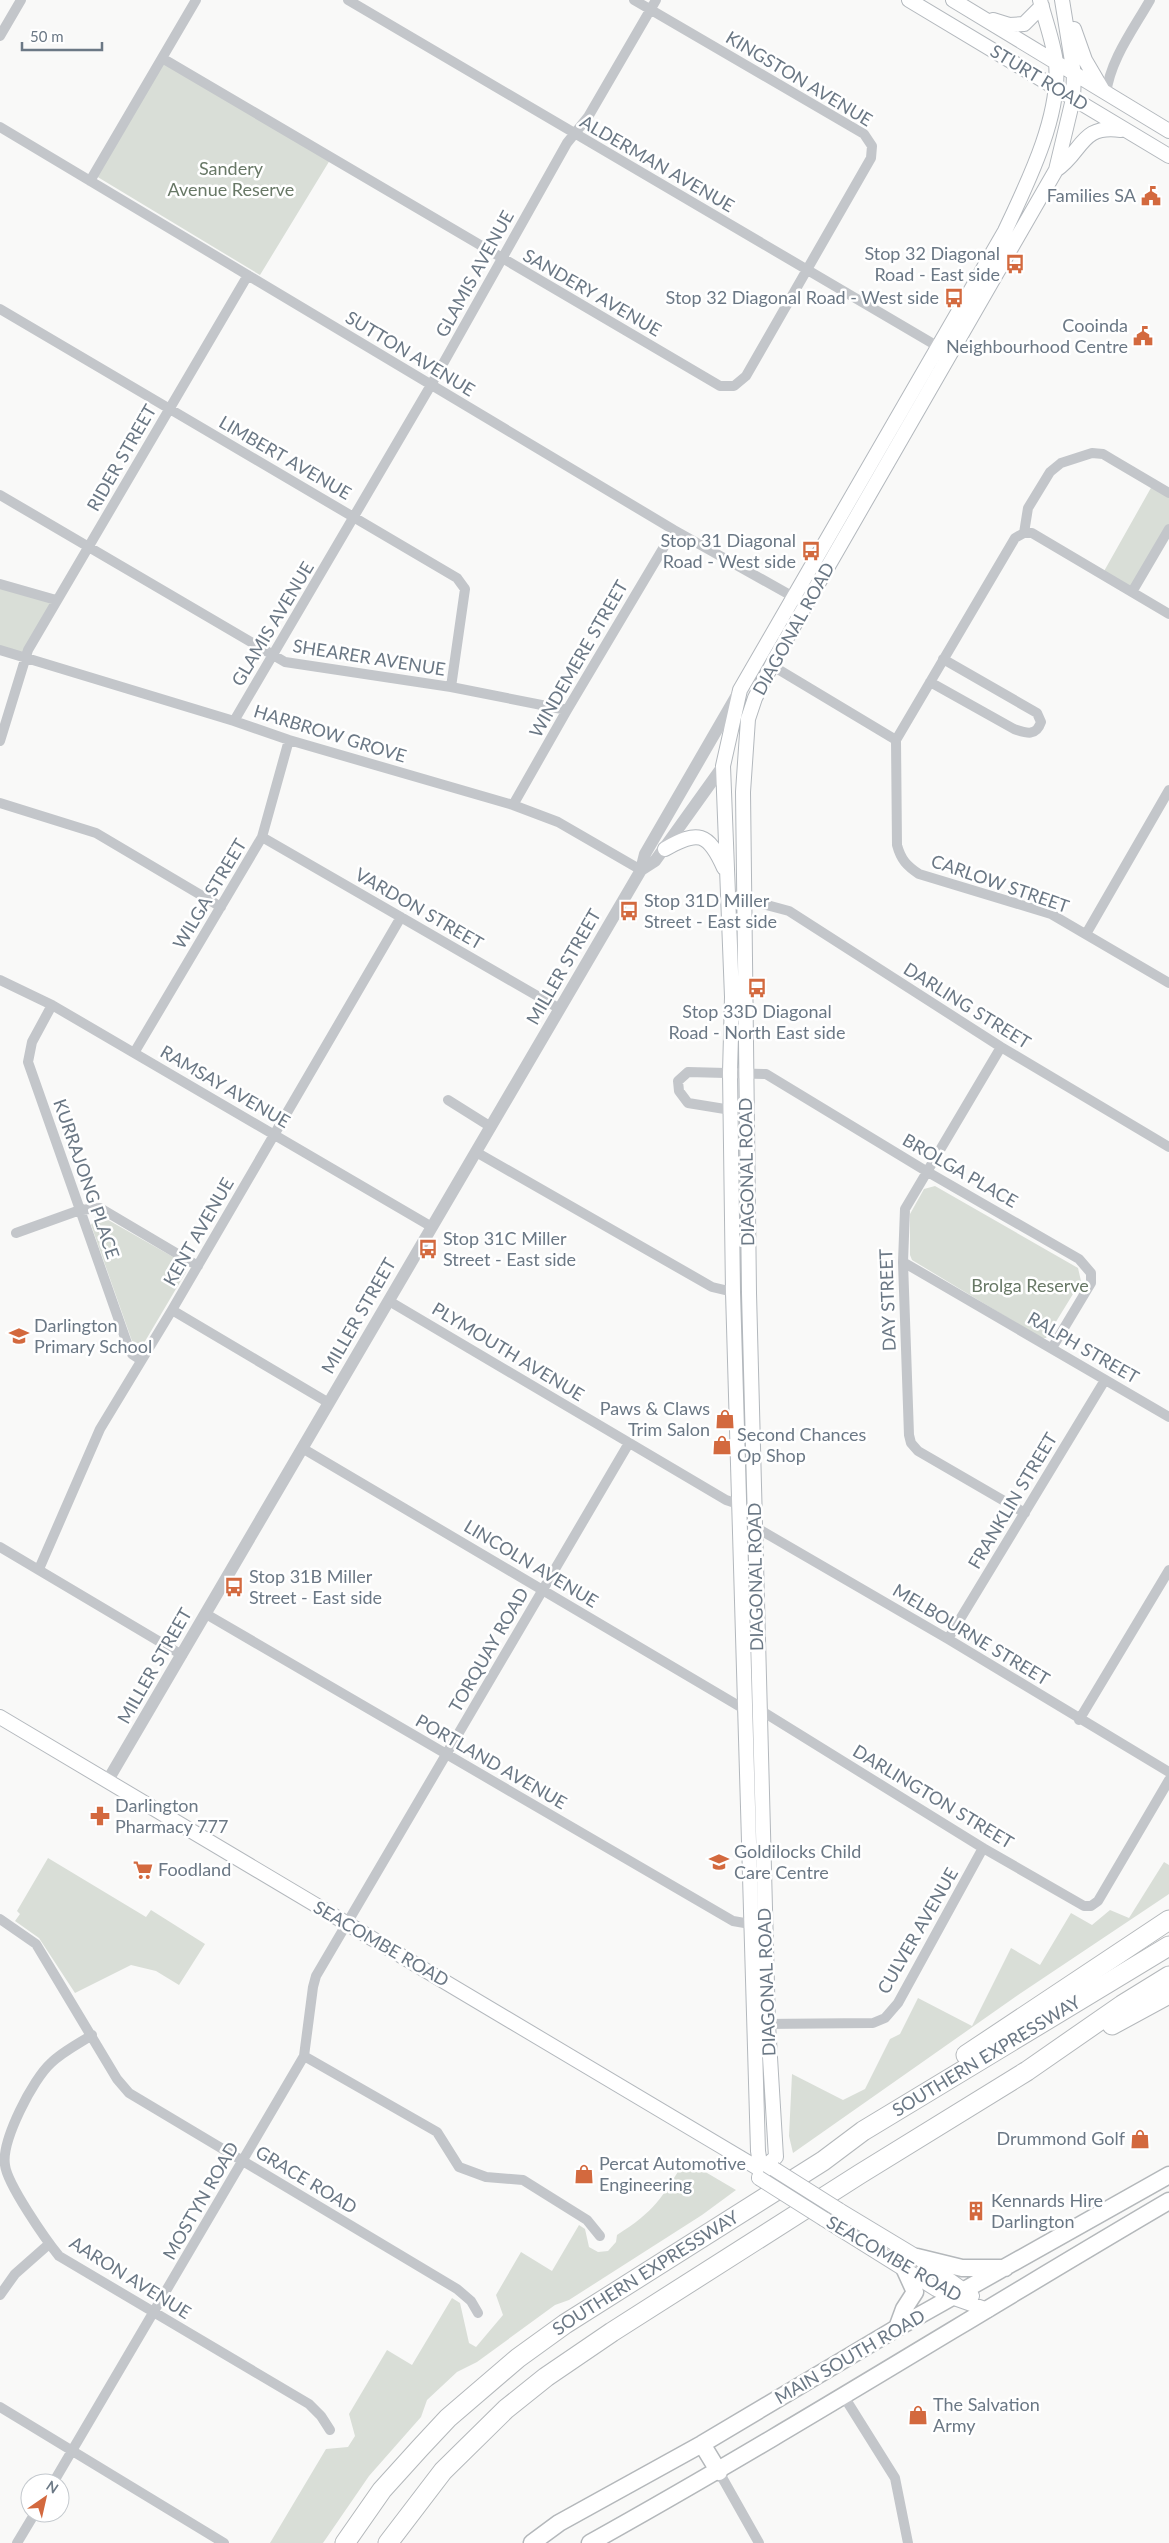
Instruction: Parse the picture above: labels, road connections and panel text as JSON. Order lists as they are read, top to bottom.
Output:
{
  "streets": {
    "highway": ["SOUTHERN EXPRESSWAY", "MAIN SOUTH ROAD"],
    "main road": ["STURT ROAD", "DIAGONAL ROAD", "SEACOMBE ROAD"],
    "street": [
      "KINGSTON AVENUE",
      "ALDERMAN AVENUE",
      "GLAMIS AVENUE",
      "SANDERY AVENUE",
      "SUTTON AVENUE",
      "RIDER STREET",
      "LIMBERT AVENUE",
      "SHEARER AVENUE",
      "WINDEMERE STREET",
      "HARBROW GROVE",
      "CARLOW STREET",
      "WILGA STREET",
      "VARDON STREET",
      "MILLER STREET",
      "DARLING STREET",
      "RAMSAY AVENUE",
      "BROLGA PLACE",
      "KURRAJONG PLACE",
      "KENT AVENUE",
      "DAY STREET",
      "RALPH STREET",
      "PLYMOUTH AVENUE",
      "FRANKLIN STREET",
      "LINCOLN AVENUE",
      "MELBOURNE STREET",
      "TORQUAY ROAD",
      "PORTLAND AVENUE",
      "DARLINGTON STREET",
      "CULVER AVENUE",
      "GRACE ROAD",
      "MOSTYN ROAD",
      "AARON AVENUE"
    ]
  },
  "crossings": [
    ["STURT ROAD", "DIAGONAL ROAD"],
    ["KINGSTON AVENUE", "ALDERMAN AVENUE"],
    ["KINGSTON AVENUE", "GLAMIS AVENUE"],
    ["KINGSTON AVENUE", "SANDERY AVENUE"],
    ["ALDERMAN AVENUE", "GLAMIS AVENUE"],
    ["ALDERMAN AVENUE", "SANDERY AVENUE"],
    ["ALDERMAN AVENUE", "DIAGONAL ROAD"],
    ["GLAMIS AVENUE", "SANDERY AVENUE"],
    ["GLAMIS AVENUE", "SUTTON AVENUE"],
    ["GLAMIS AVENUE", "LIMBERT AVENUE"],
    ["GLAMIS AVENUE", "SHEARER AVENUE"],
    ["GLAMIS AVENUE", "HARBROW GROVE"],
    ["SUTTON AVENUE", "RIDER STREET"],
    ["SUTTON AVENUE", "DIAGONAL ROAD"],
    ["SUTTON AVENUE", "WINDEMERE STREET"],
    ["RIDER STREET", "LIMBERT AVENUE"],
    ["RIDER STREET", "SHEARER AVENUE"],
    ["RIDER STREET", "HARBROW GROVE"],
    ["LIMBERT AVENUE", "SHEARER AVENUE"],
    ["DIAGONAL ROAD", "MILLER STREET"],
    ["DIAGONAL ROAD", "DARLING STREET"],
    ["DIAGONAL ROAD", "BROLGA PLACE"],
    ["DIAGONAL ROAD", "PLYMOUTH AVENUE"],
    ["DIAGONAL ROAD", "LINCOLN AVENUE"],
    ["DIAGONAL ROAD", "MELBOURNE STREET"],
    ["DIAGONAL ROAD", "PORTLAND AVENUE"],
    ["DIAGONAL ROAD", "DARLINGTON STREET"],
    ["DIAGONAL ROAD", "CULVER AVENUE"],
    ["DIAGONAL ROAD", "SEACOMBE ROAD"],
    ["SHEARER AVENUE", "WINDEMERE STREET"],
    ["WINDEMERE STREET", "HARBROW GROVE"],
    ["HARBROW GROVE", "WILGA STREET"],
    ["HARBROW GROVE", "MILLER STREET"],
    ["WILGA STREET", "VARDON STREET"],
    ["WILGA STREET", "RAMSAY AVENUE"],
    ["VARDON STREET", "MILLER STREET"],
    ["VARDON STREET", "KENT AVENUE"],
    ["MILLER STREET", "RAMSAY AVENUE"],
    ["MILLER STREET", "PLYMOUTH AVENUE"],
    ["MILLER STREET", "LINCOLN AVENUE"],
    ["MILLER STREET", "PORTLAND AVENUE"],
    ["MILLER STREET", "SEACOMBE ROAD"],
    ["DARLING STREET", "DAY STREET"],
    ["RAMSAY AVENUE", "KURRAJONG PLACE"],
    ["RAMSAY AVENUE", "KENT AVENUE"],
    ["BROLGA PLACE", "DAY STREET"],
    ["BROLGA PLACE", "RALPH STREET"],
    ["KURRAJONG PLACE", "KENT AVENUE"],
    ["DAY STREET", "RALPH STREET"],
    ["DAY STREET", "FRANKLIN STREET"],
    ["RALPH STREET", "FRANKLIN STREET"],
    ["PLYMOUTH AVENUE", "TORQUAY ROAD"],
    ["FRANKLIN STREET", "MELBOURNE STREET"],
    ["LINCOLN AVENUE", "TORQUAY ROAD"],
    ["TORQUAY ROAD", "PORTLAND AVENUE"],
    ["TORQUAY ROAD", "SEACOMBE ROAD"],
    ["TORQUAY ROAD", "MOSTYN ROAD"],
    ["DARLINGTON STREET", "CULVER AVENUE"],
    ["SEACOMBE ROAD", "MOSTYN ROAD"],
    ["SEACOMBE ROAD", "MAIN SOUTH ROAD"],
    ["GRACE ROAD", "MOSTYN ROAD"],
    ["GRACE ROAD", "AARON AVENUE"],
    ["MOSTYN ROAD", "AARON AVENUE"]
  ],
  "parks": ["Sandery Avenue Reserve", "Brolga Reserve"],
  "places": {
    "public building": ["Families SA", "Cooinda Neighbourhood Centre"],
    "bus stop": [
      "Stop 32 Diagonal Road - East side",
      "Stop 32 Diagonal Road - West side",
      "Stop 31 Diagonal Road - West side",
      "Stop 31D Miller Street - East side",
      "Stop 33D Diagonal Road - North East side",
      "Stop 31C Miller Street - East side",
      "Stop 31B Miller Street - East side"
    ],
    "school or university": ["Darlington Primary School", "Goldilocks Child Care Centre"],
    "shop": [
      "Paws & Claws Trim Salon",
      "Second Chances Op Shop",
      "Drummond Golf",
      "Percat Automotive Engineering",
      "The Salvation Army"
    ],
    "pharmacy": ["Darlington Pharmacy 777"],
    "supermarket": ["Foodland"],
    "building": ["Kennards Hire Darlington"]
  },
  "scale_bar": "50 m",
  "north": "top right"
}
